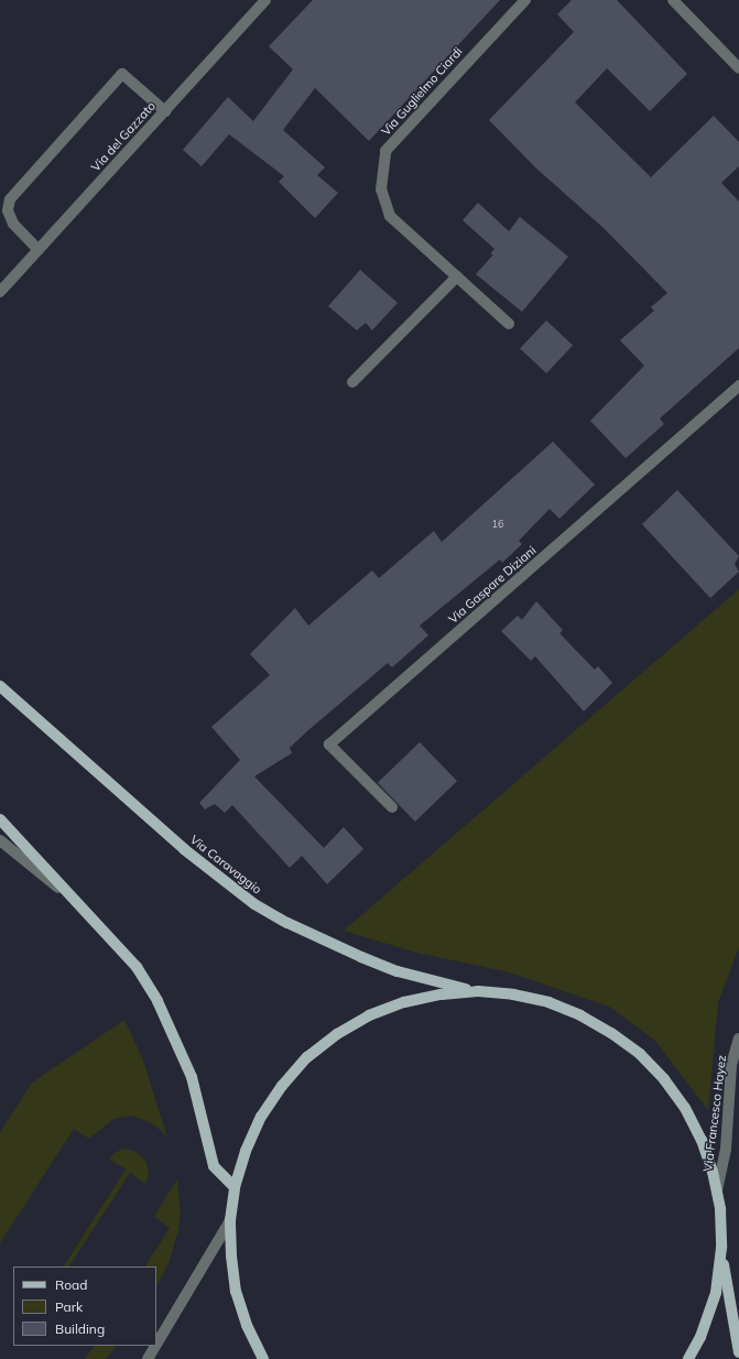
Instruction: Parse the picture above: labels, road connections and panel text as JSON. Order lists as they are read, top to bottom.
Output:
{
  "streets": {
    "main road": ["Via Caravaggio"],
    "street": [
      "Via Guglielmo Ciardi",
      "Via del Gazzato",
      "Via Gaspare Diziani",
      "Via Francesco Hayez"
    ]
  },
  "house_numbers": ["16"],
  "legend": ["Road", "Park", "Building"]
}
